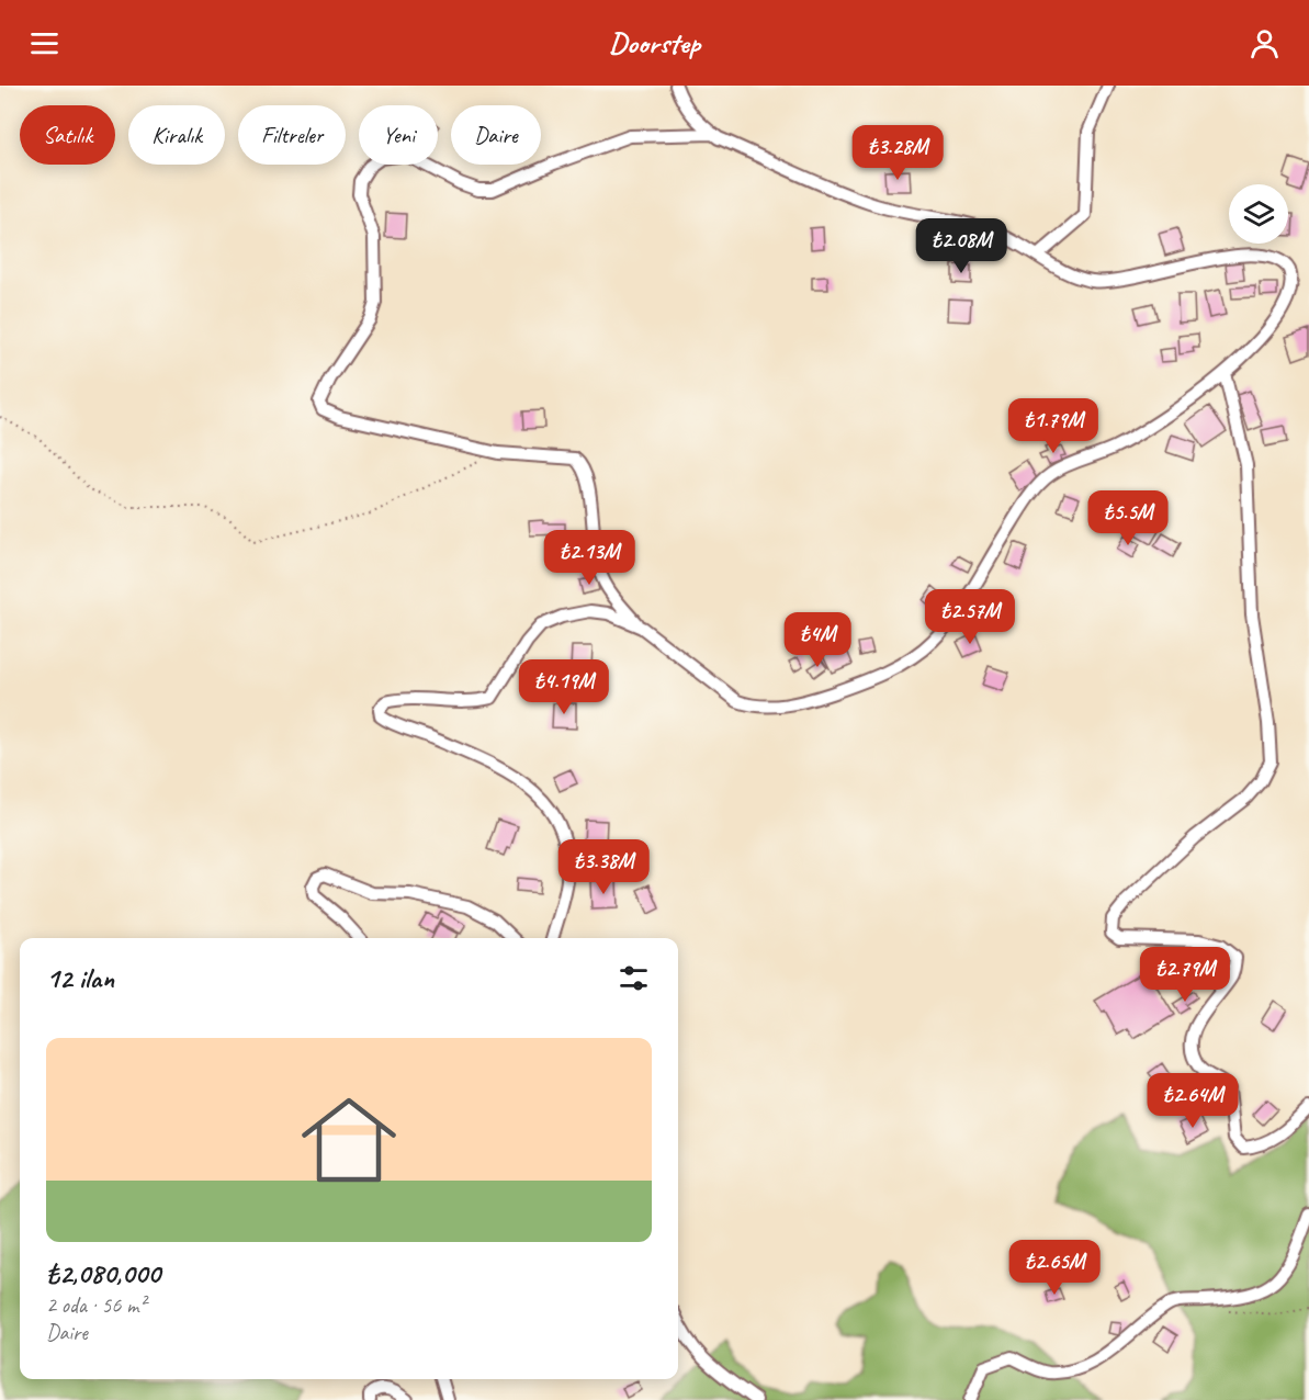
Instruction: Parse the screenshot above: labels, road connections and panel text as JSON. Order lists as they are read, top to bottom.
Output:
{
  "page": {
    "header": "Doorstep",
    "chip": [
      "Satılık",
      "Kiralık",
      "Filtreler",
      "Yeni",
      "Daire"
    ],
    "price": [
      "₺3.28M",
      "₺2.08M",
      "₺1.79M",
      "₺5.5M",
      "₺2.13M",
      "₺2.57M",
      "₺4M",
      "₺4.19M",
      "₺3.38M",
      "₺2.79M",
      "₺2.64M",
      "₺2.65M"
    ],
    "heading": "12 ilan",
    "list": [
      {
        "name": "₺2,080,000",
        "note": "2 oda · 56 m² · Daire"
      }
    ]
  }
}
